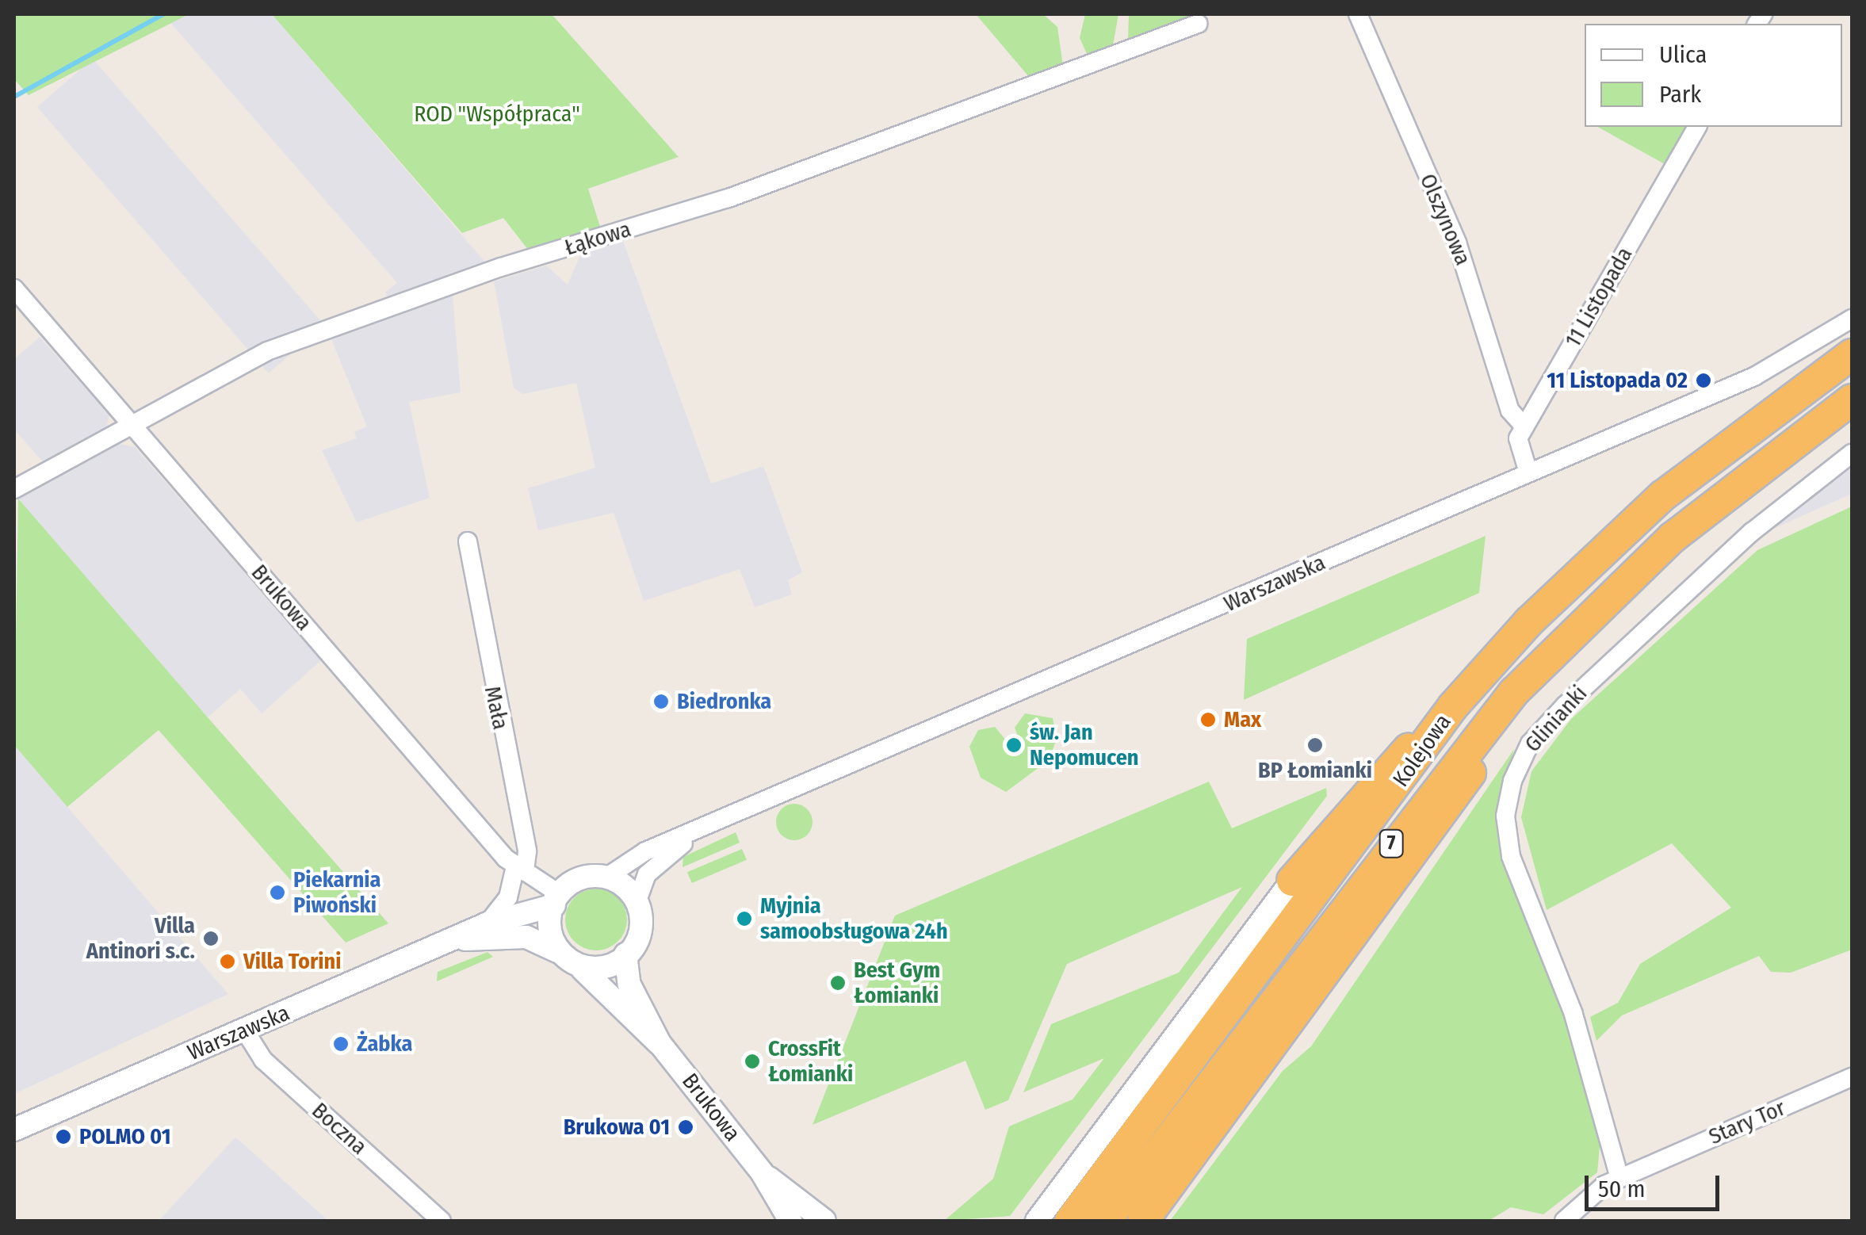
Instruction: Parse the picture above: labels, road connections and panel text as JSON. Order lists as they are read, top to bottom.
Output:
{
  "streets": {
    "highway": ["Kolejowa", "7"],
    "street": [
      "Olszynowa",
      "Łąkowa",
      "11 Listopada",
      "Warszawska",
      "Brukowa",
      "Mała",
      "Glinianki",
      "Stary Tor",
      "Boczna"
    ]
  },
  "crossings": [
    ["Olszynowa", "11 Listopada"],
    ["Łąkowa", "Brukowa"],
    ["Warszawska", "Brukowa"],
    ["Warszawska", "Mała"],
    ["Warszawska", "Boczna"],
    ["Brukowa", "Mała"],
    ["Glinianki", "Stary Tor"]
  ],
  "parks": ["ROD \"Współpraca\""],
  "places": [
    "11 Listopada 02",
    "Biedronka",
    "Max",
    "św. Jan Nepomucen",
    "BP Łomianki",
    "Piekarnia Piwoński",
    "Myjnia samoobsługowa 24h",
    "Villa Antinori s.c.",
    "Villa Torini",
    "Best Gym Łomianki",
    "Żabka",
    "CrossFit Łomianki",
    "Brukowa 01",
    "POLMO 01"
  ],
  "legend": ["Ulica", "Park"],
  "scale_bar": "50 m"
}
